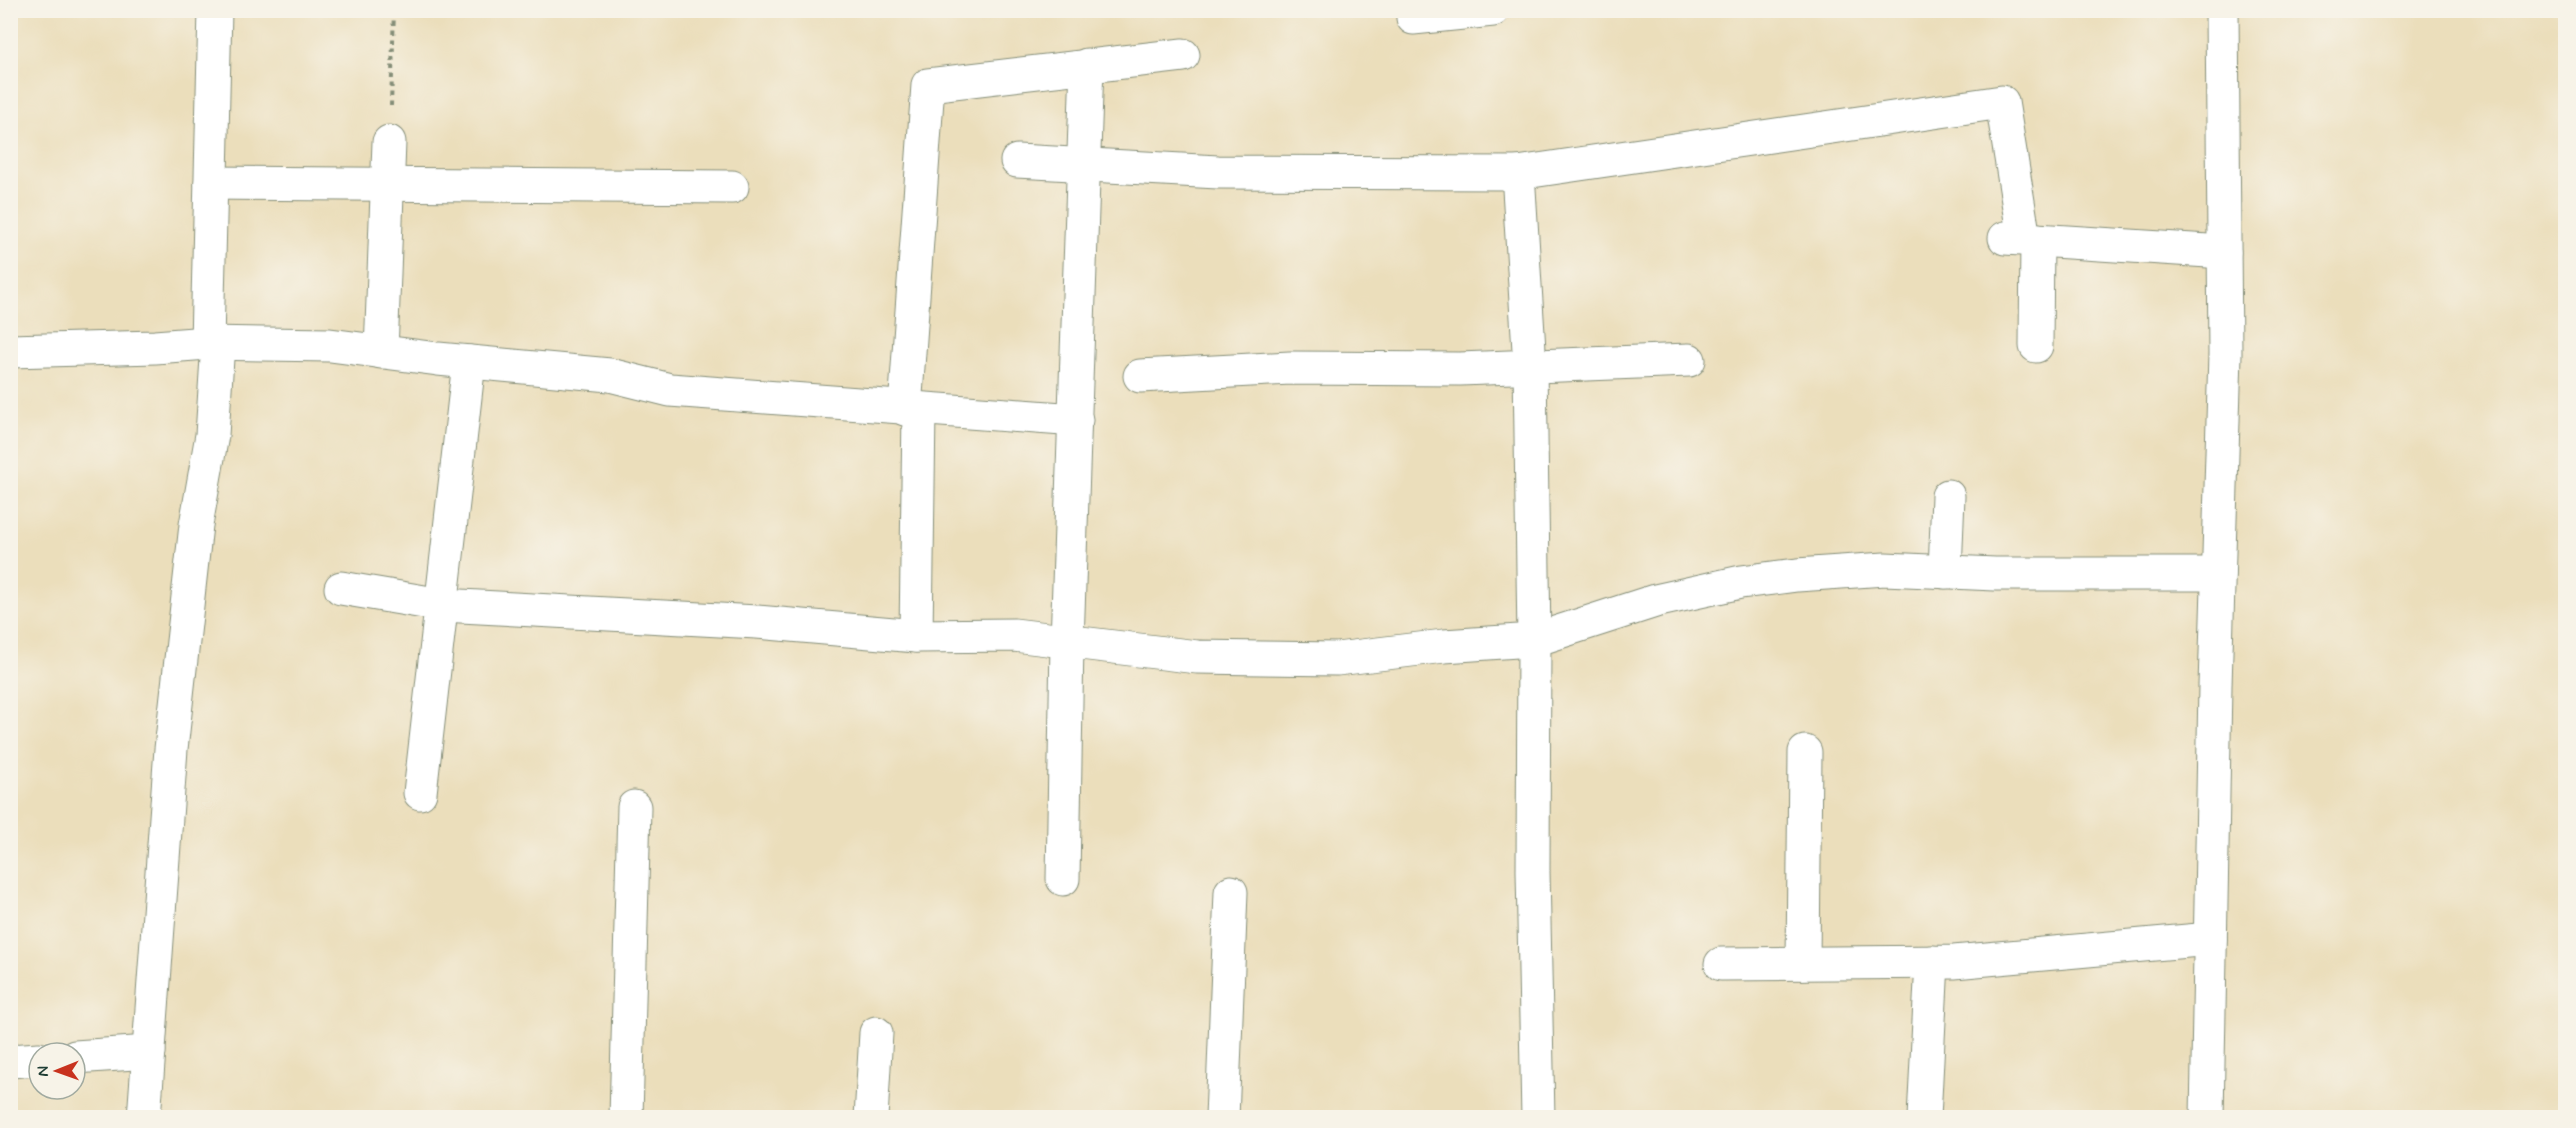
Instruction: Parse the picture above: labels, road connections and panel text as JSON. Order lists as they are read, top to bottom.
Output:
{
  "north": "left"
}
